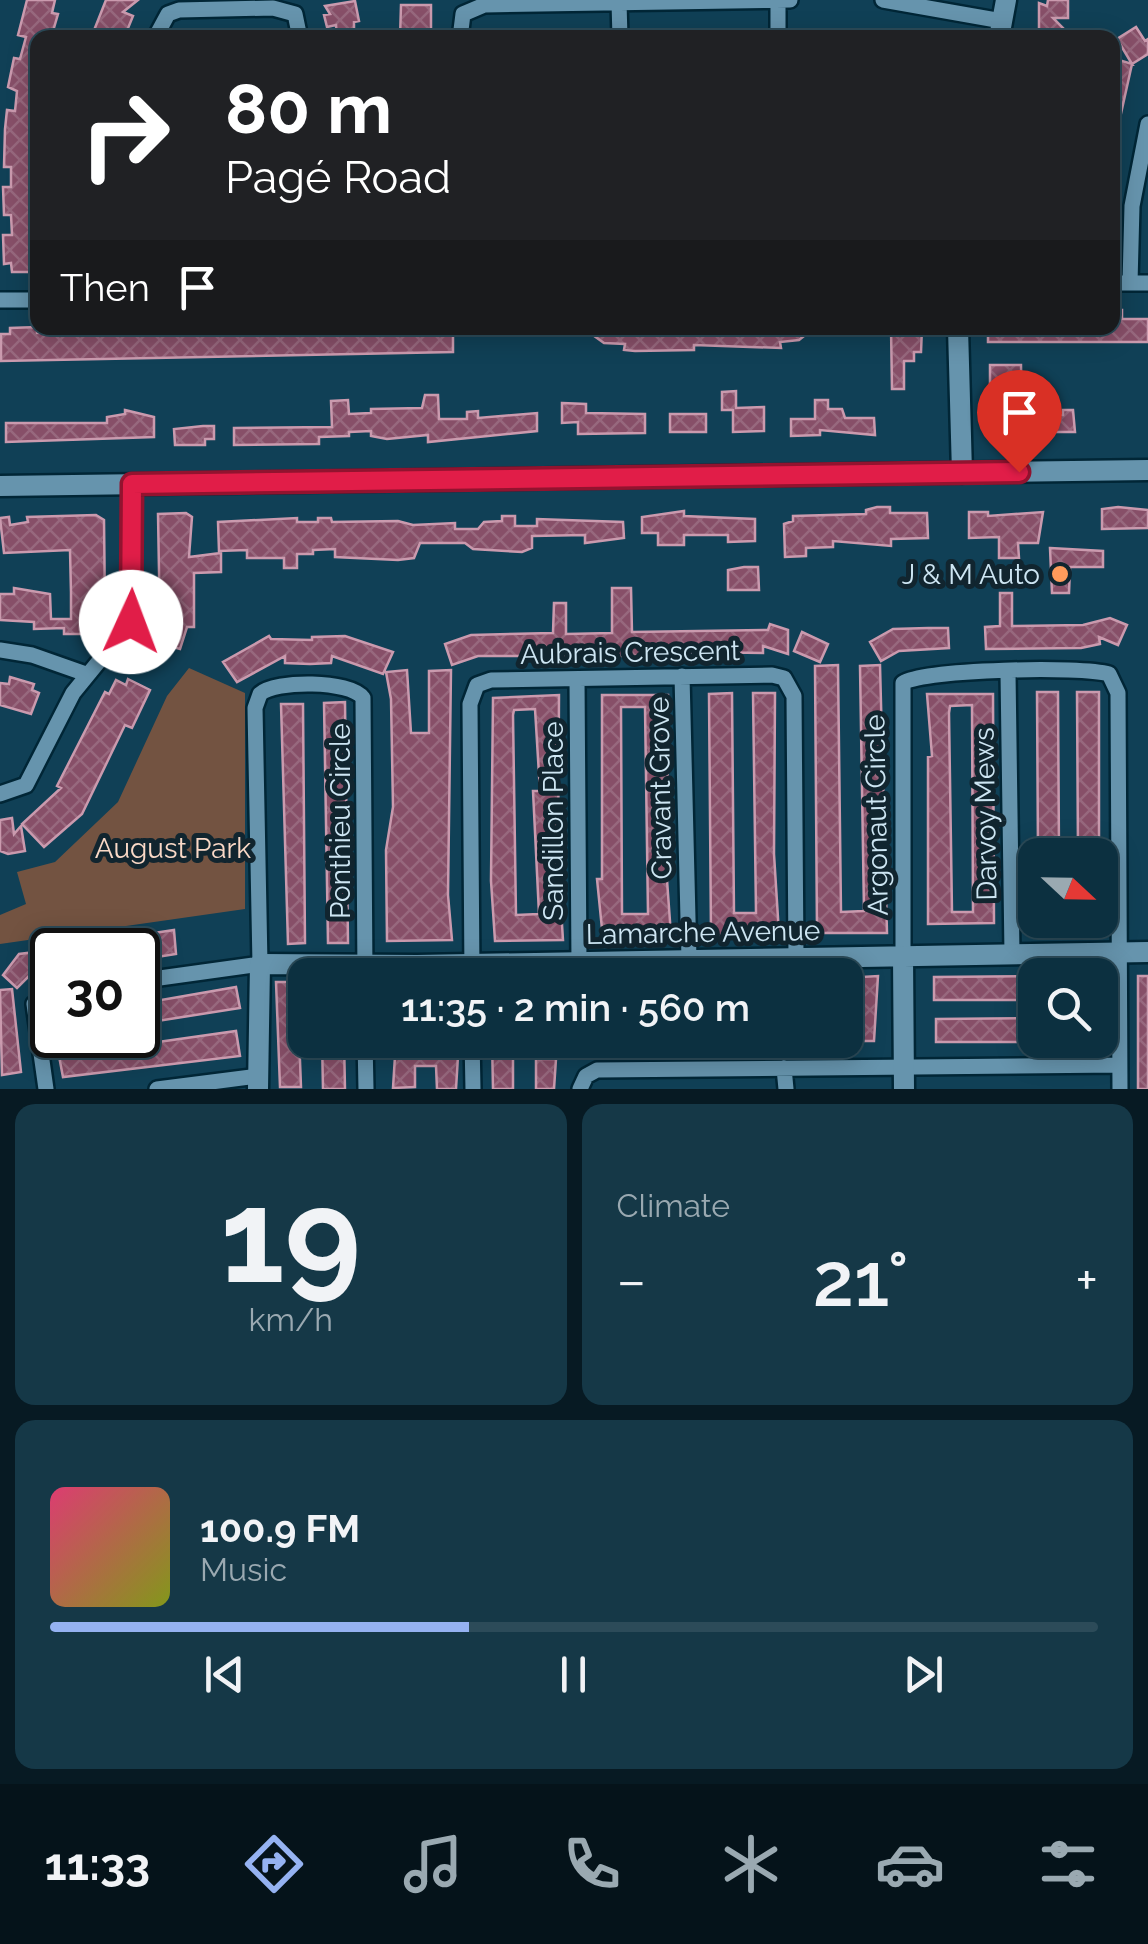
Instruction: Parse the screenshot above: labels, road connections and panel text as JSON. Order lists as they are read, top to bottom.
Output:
{
  "streets": {
    "street": [
      "Aubrais Crescent",
      "Cravant Grove",
      "Darvoy Mews",
      "Argonaut Circle",
      "Ponthieu Circle",
      "Sandillon Place",
      "Lamarche Avenue"
    ]
  },
  "crossings": [
    ["Aubrais Crescent", "Cravant Grove"],
    ["Aubrais Crescent", "Sandillon Place"],
    ["Aubrais Crescent", "Lamarche Avenue"],
    ["Darvoy Mews", "Argonaut Circle"],
    ["Darvoy Mews", "Lamarche Avenue"],
    ["Argonaut Circle", "Lamarche Avenue"],
    ["Ponthieu Circle", "Lamarche Avenue"]
  ],
  "parks": ["August Park"],
  "places": ["J & M Auto"],
  "north": "right",
  "page": {
    "turn": ["80 m", "Pagé Road"],
    "then": "Then",
    "limit": "30",
    "trip": "11:35 · 2 min · 560 m",
    "tile": [
      ["19", "km/h"],
      "Climate"
    ],
    "heat": ["−", "21°", "+"],
    "song": ["100.9 FM", "Music"],
    "tabs": "11:33"
  }
}
